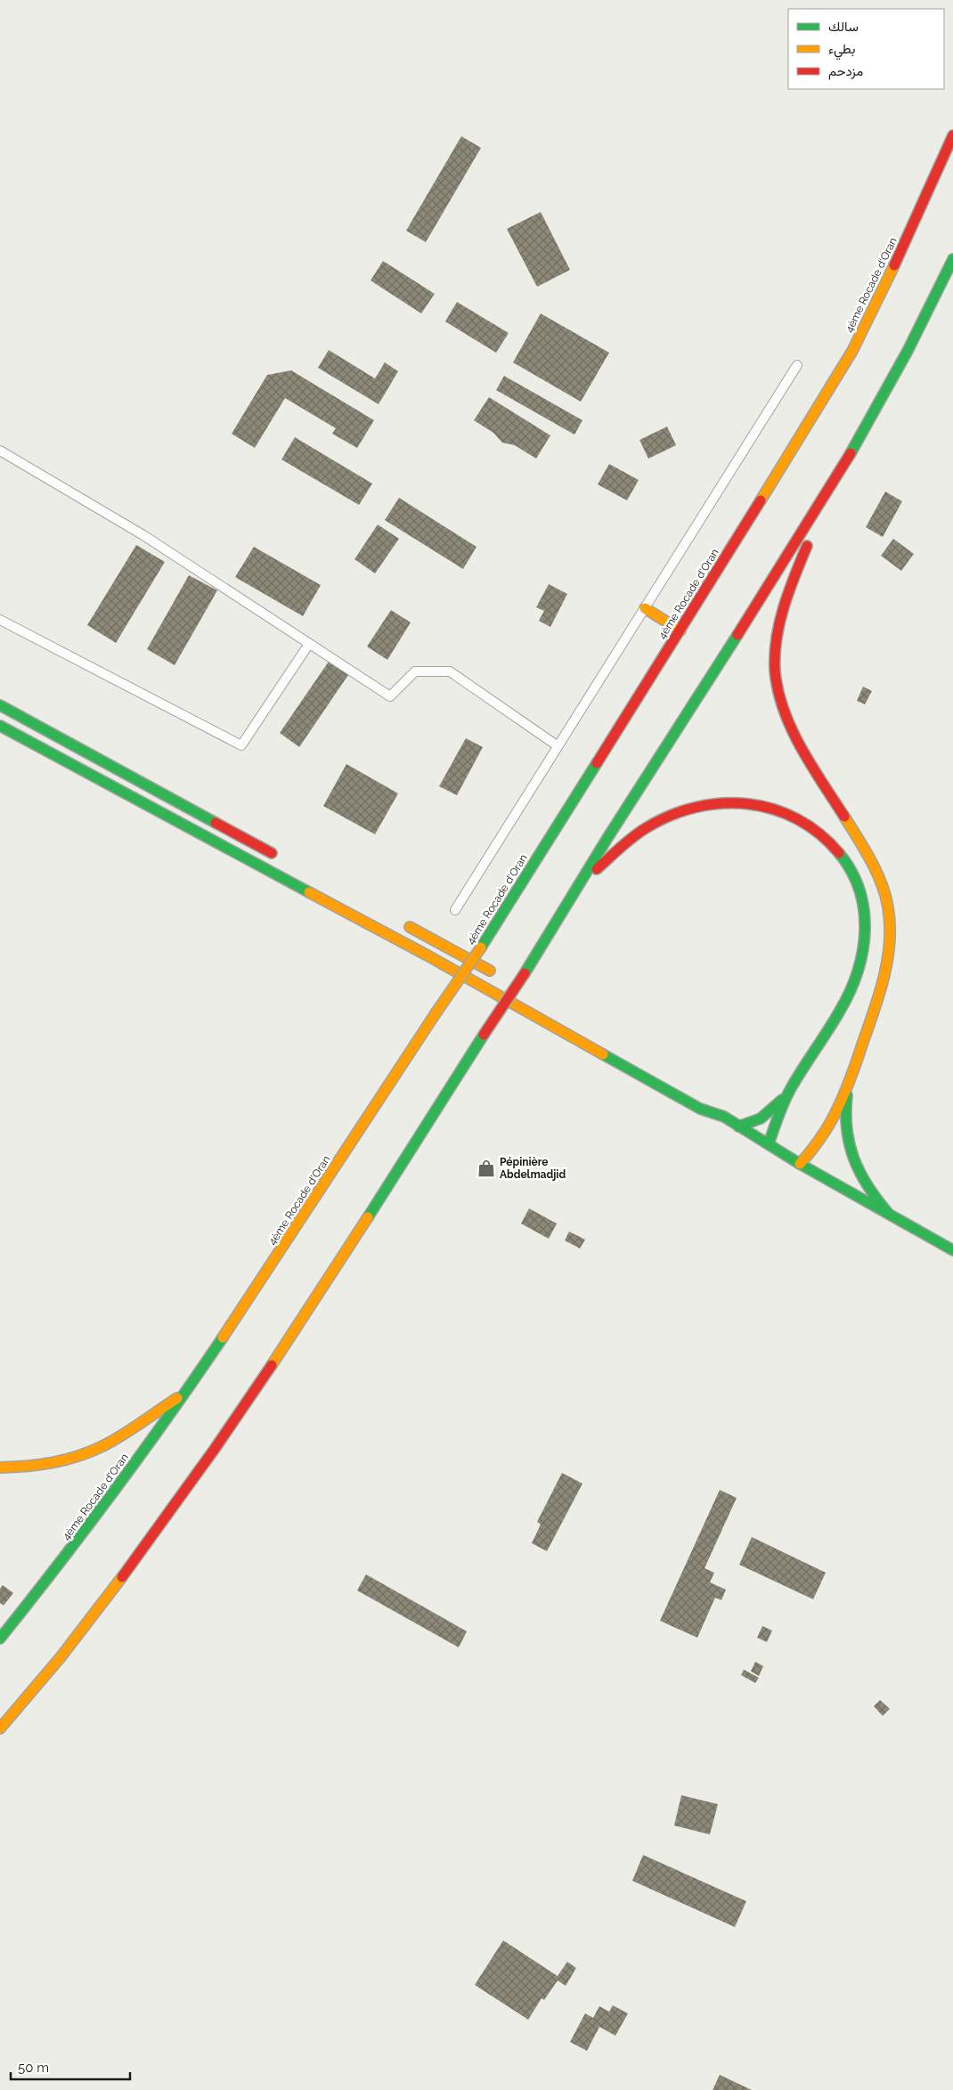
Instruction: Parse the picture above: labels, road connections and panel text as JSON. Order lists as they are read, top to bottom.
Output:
{
  "streets": {
    "main road": ["4ème Rocade d'Oran"]
  },
  "places": {
    "shop": ["Pépinière Abdelmadjid"]
  },
  "legend": ["سالك", "بطيء", "مزدحم"],
  "scale_bar": "50 m"
}
